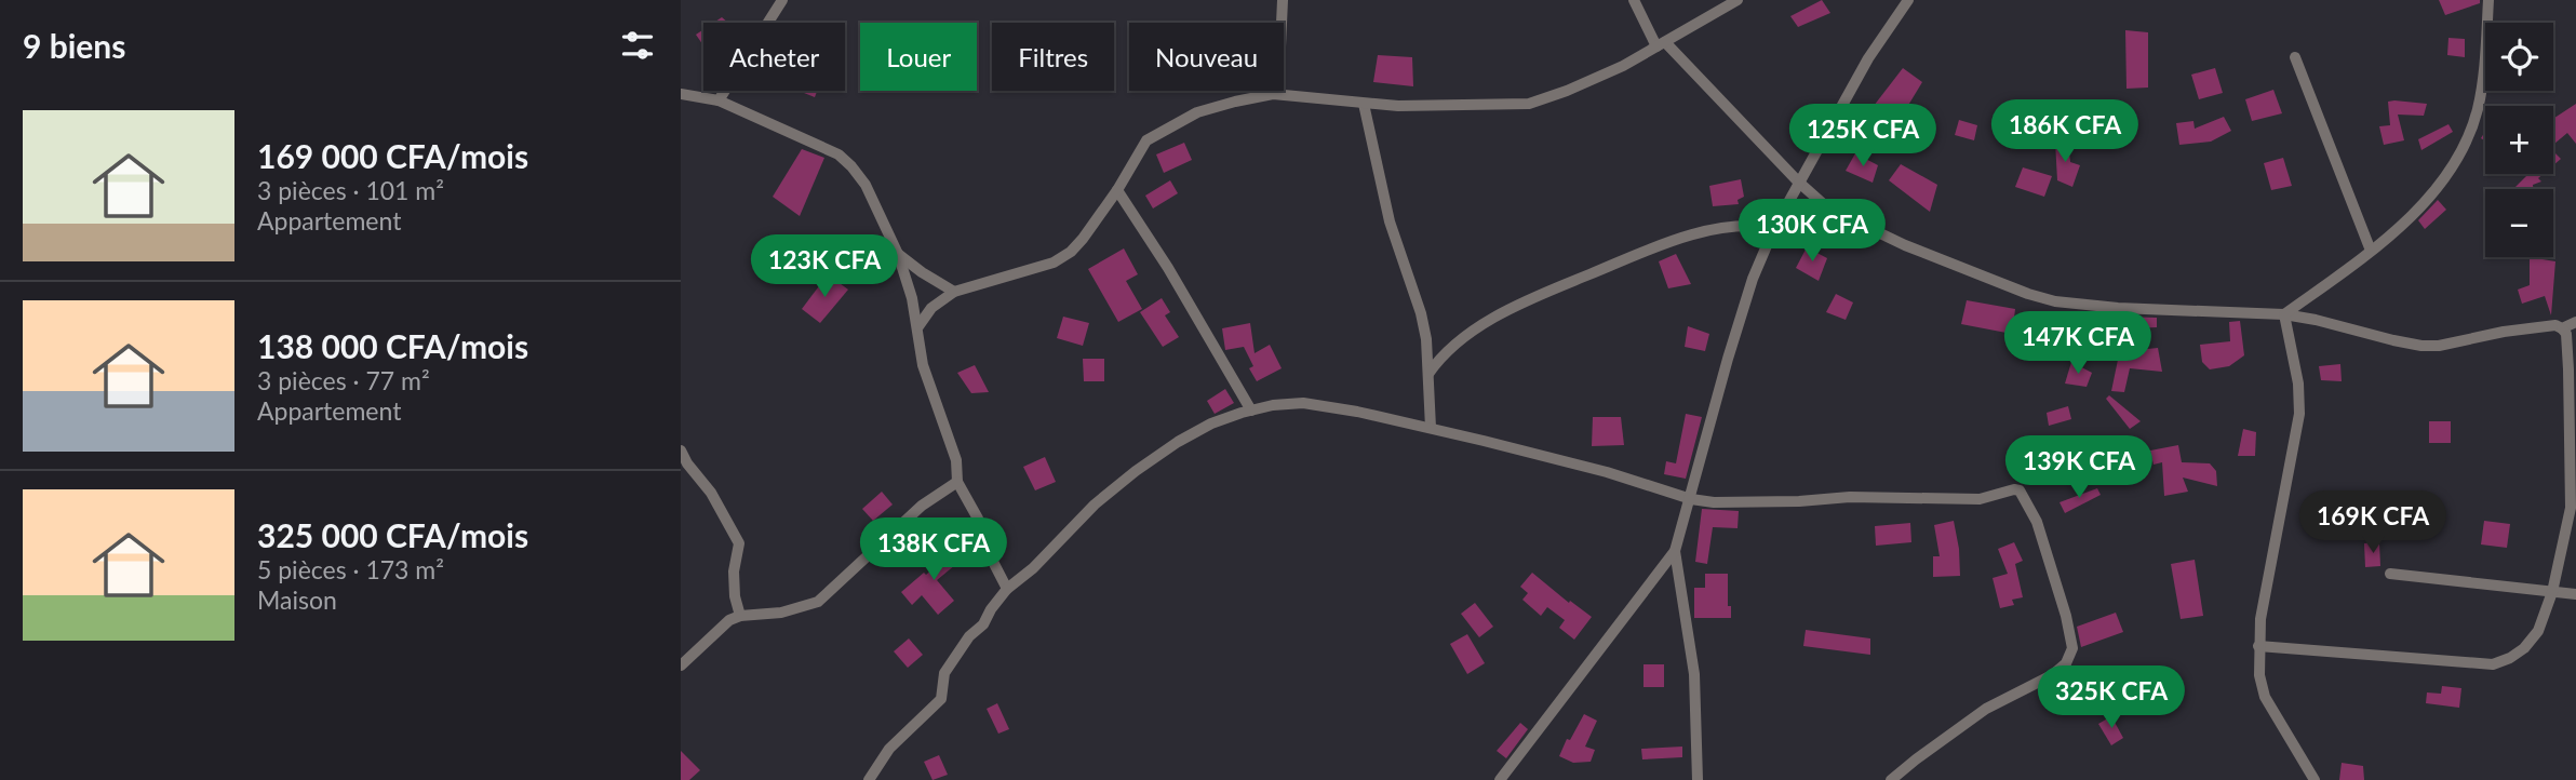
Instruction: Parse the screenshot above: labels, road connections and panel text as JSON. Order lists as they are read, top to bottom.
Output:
{
  "page": {
    "heading": "9 biens",
    "map_buttons": ["+", "−"],
    "chip": [
      "Acheter",
      "Louer",
      "Filtres",
      "Nouveau"
    ],
    "list": [
      {
        "name": "169 000 CFA/mois",
        "note": "3 pièces · 101 m² · Appartement"
      },
      {
        "name": "138 000 CFA/mois",
        "note": "3 pièces · 77 m² · Appartement"
      },
      {
        "name": "325 000 CFA/mois",
        "note": "5 pièces · 173 m² · Maison"
      }
    ],
    "price": [
      "186K CFA",
      "125K CFA",
      "130K CFA",
      "123K CFA",
      "147K CFA",
      "139K CFA",
      "169K CFA",
      "138K CFA",
      "325K CFA"
    ]
  }
}
